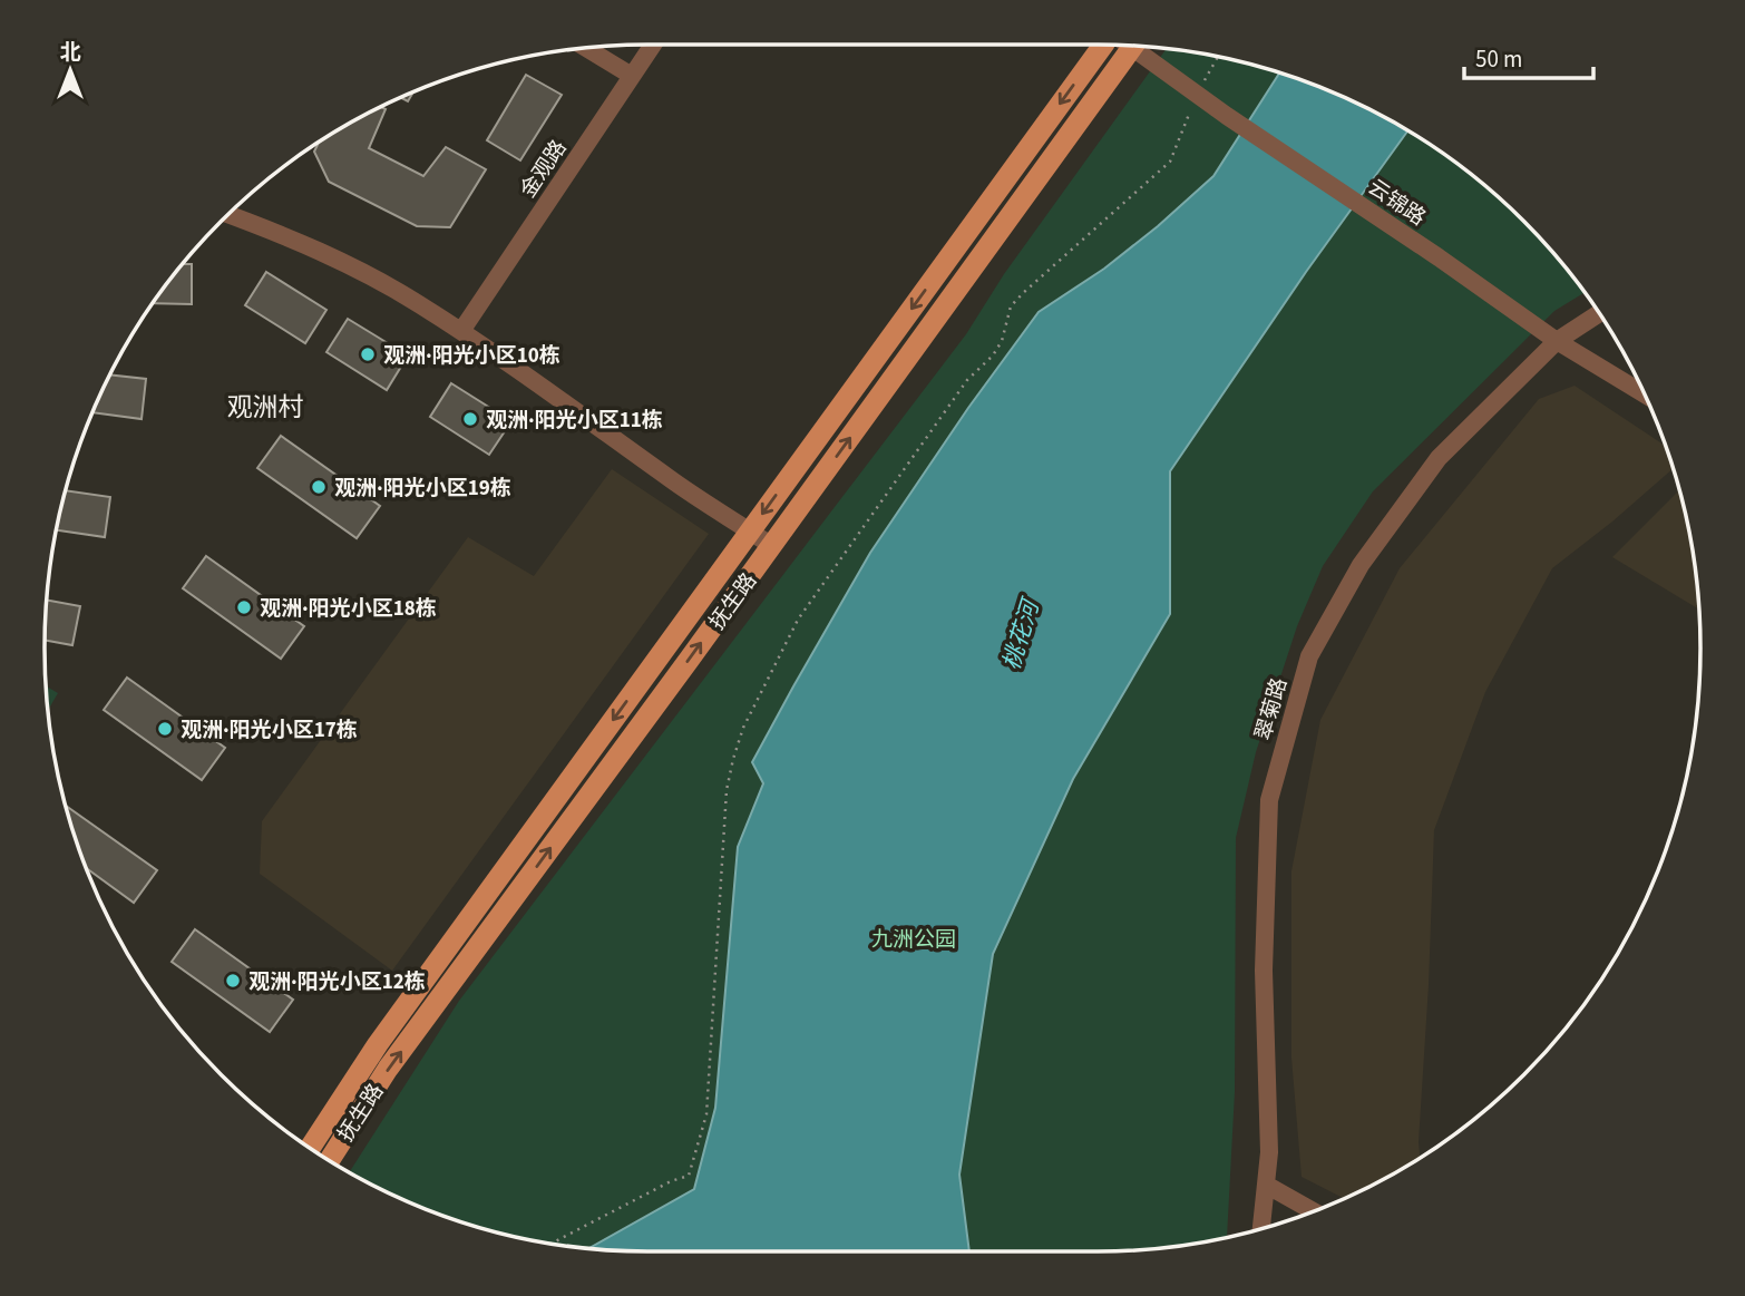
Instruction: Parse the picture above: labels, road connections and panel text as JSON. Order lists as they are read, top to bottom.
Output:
{
  "streets": {
    "main road": ["抚生路"],
    "street": ["金观路", "云锦路", "翠菊路"]
  },
  "crossings": [
    ["云锦路", "翠菊路"]
  ],
  "districts": ["观洲村"],
  "water": ["桃花河"],
  "parks": ["九洲公园"],
  "places": [
    "观洲·阳光小区10栋",
    "观洲·阳光小区11栋",
    "观洲·阳光小区19栋",
    "观洲·阳光小区18栋",
    "观洲·阳光小区17栋",
    "观洲·阳光小区12栋"
  ],
  "scale_bar": "50 m",
  "north": "top"
}
